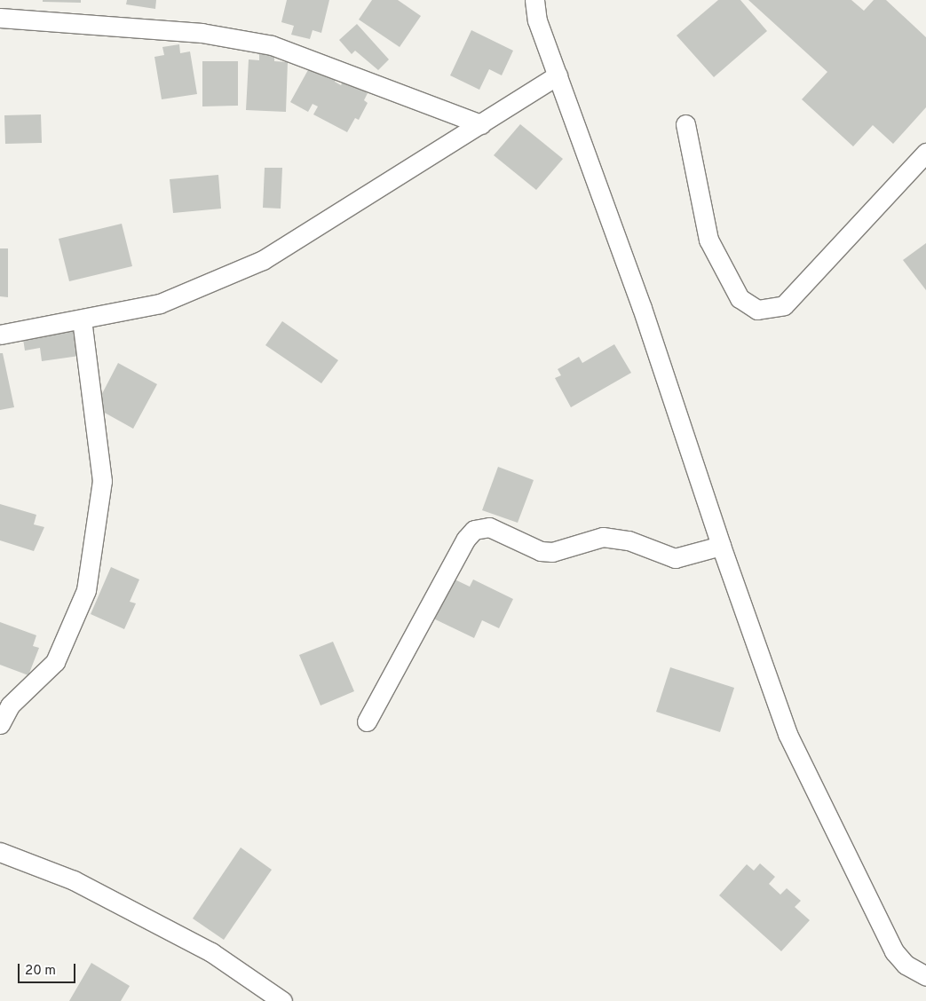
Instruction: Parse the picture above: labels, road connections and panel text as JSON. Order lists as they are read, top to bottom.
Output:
{
  "scale_bar": "20 m"
}
